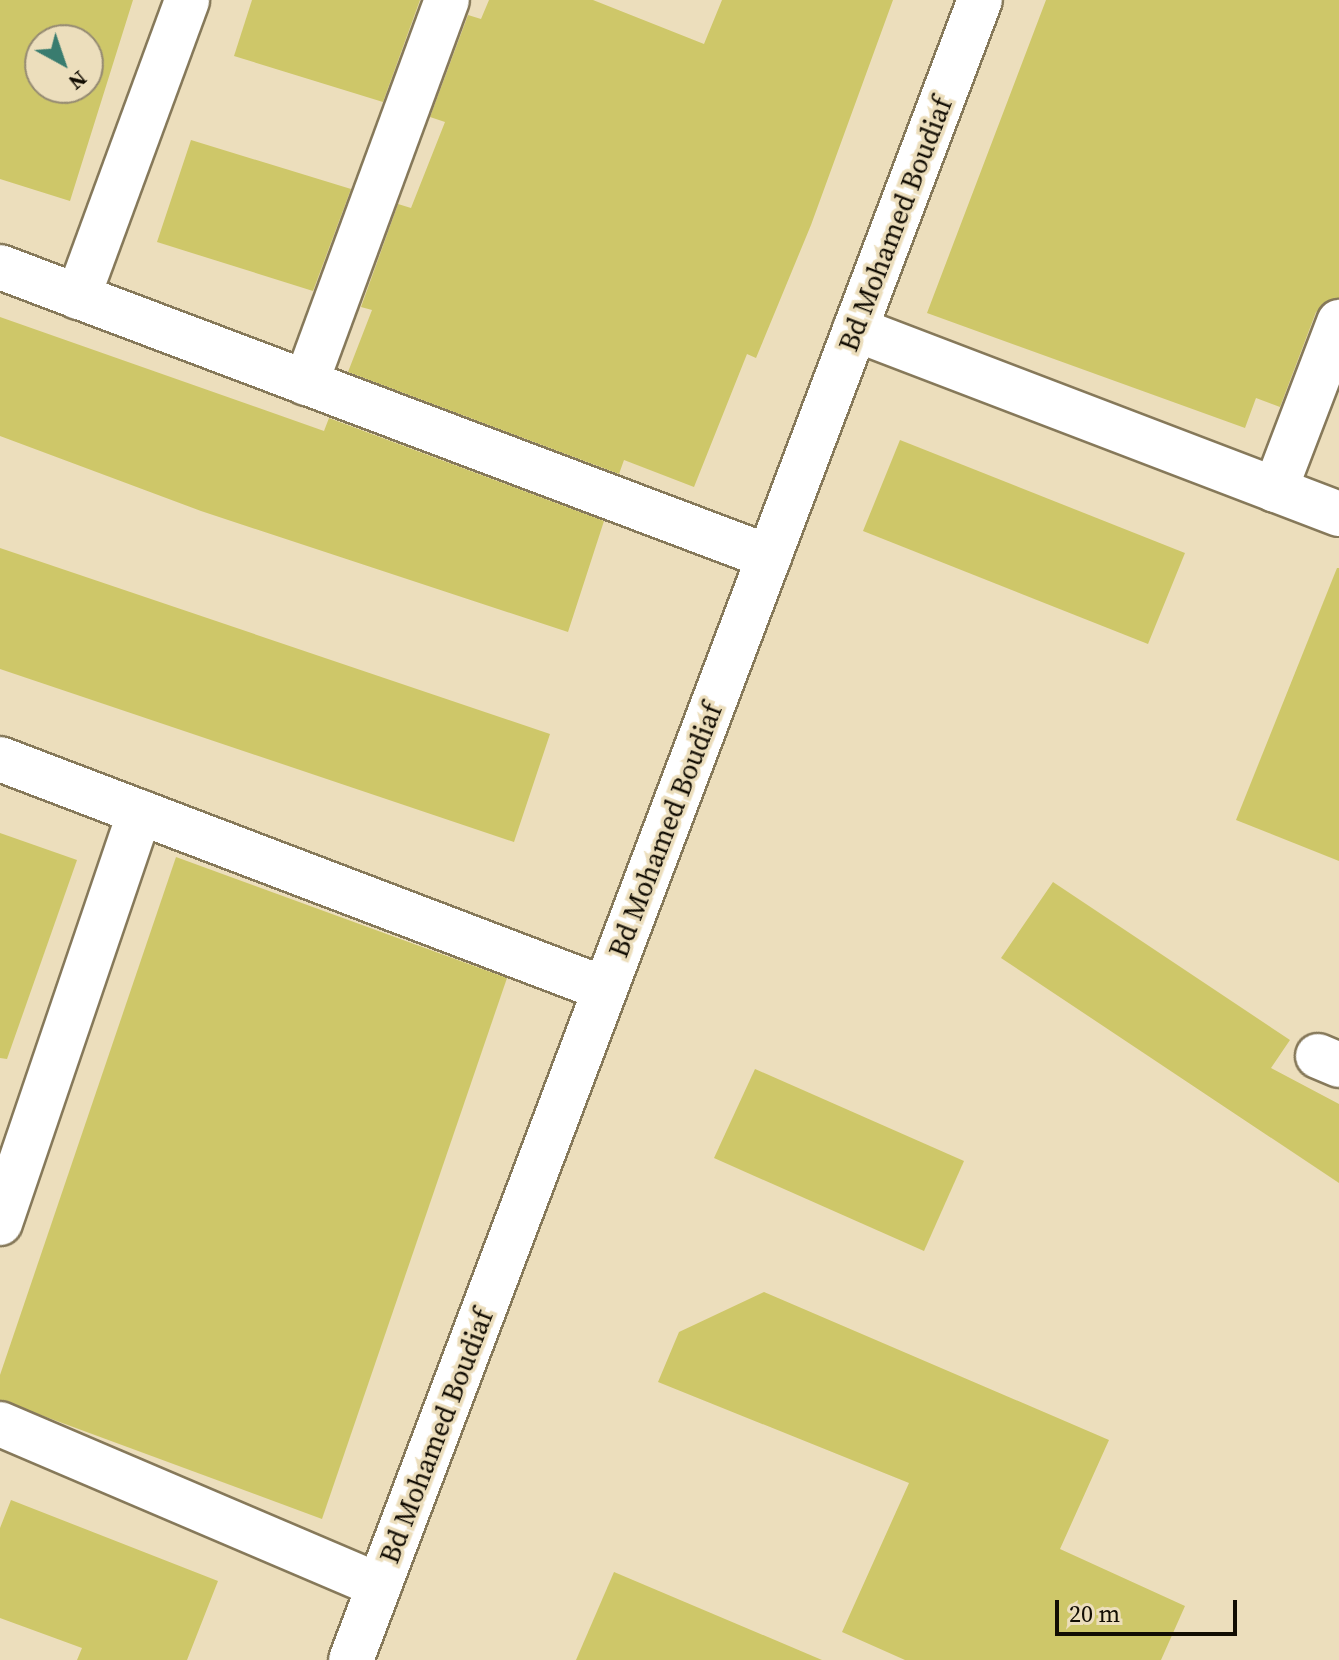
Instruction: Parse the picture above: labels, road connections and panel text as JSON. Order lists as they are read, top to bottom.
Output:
{
  "streets": {
    "street": ["Bd Mohamed Boudiaf"]
  },
  "scale_bar": "20 m",
  "north": "bottom right"
}
